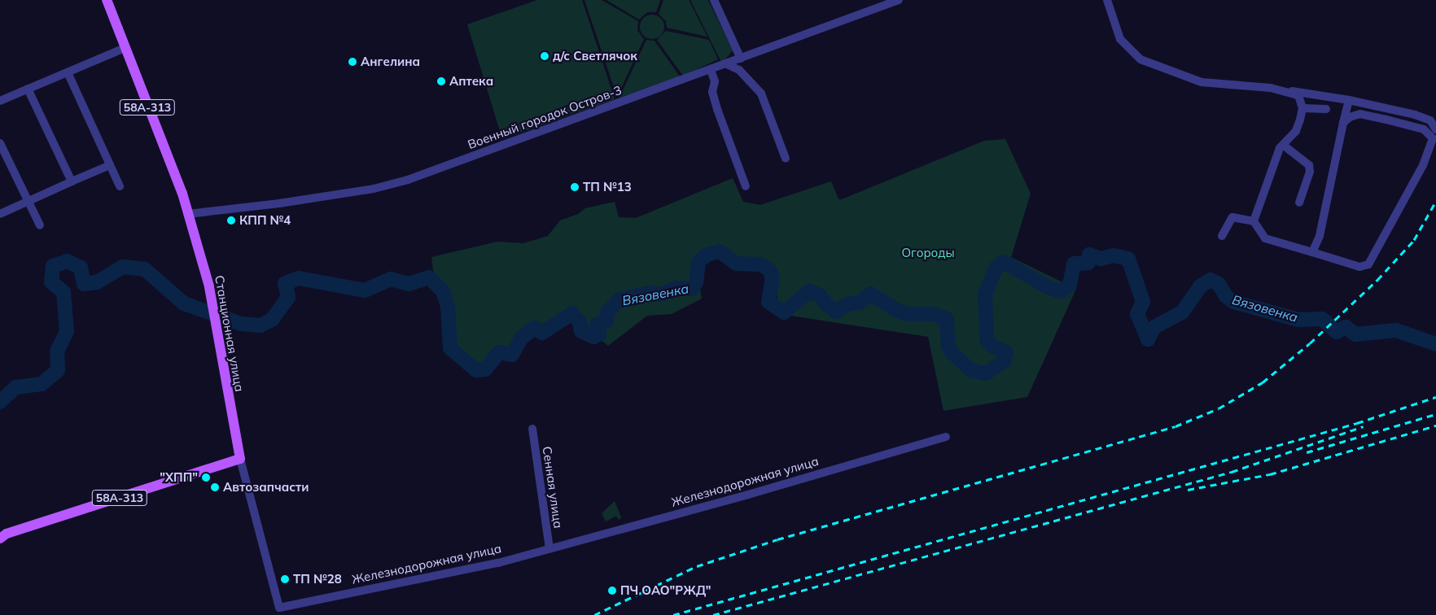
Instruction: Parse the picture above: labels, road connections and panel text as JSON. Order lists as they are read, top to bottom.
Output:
{
  "streets": {
    "main road": ["58А-313", "Станционная улица"],
    "street": ["Военный городок Остров-3", "Железнодорожная улица", "Сенная улица"]
  },
  "crossings": [
    ["58А-313", "Военный городок Остров-3"],
    ["58А-313", "Станционная улица"],
    ["58А-313", "Железнодорожная улица"],
    ["Военный городок Остров-3", "Станционная улица"],
    ["Станционная улица", "Железнодорожная улица"],
    ["Железнодорожная улица", "Сенная улица"]
  ],
  "water": ["Вязовенка"],
  "parks": ["Огороды"],
  "places": [
    "д/с Светлячок",
    "Ангелина",
    "Аптека",
    "ТП №13",
    "КПП №4",
    "\"ХПП\"",
    "Автозапчасти",
    "ТП №28",
    "ПЧ ОАО\"РЖД\""
  ]
}
